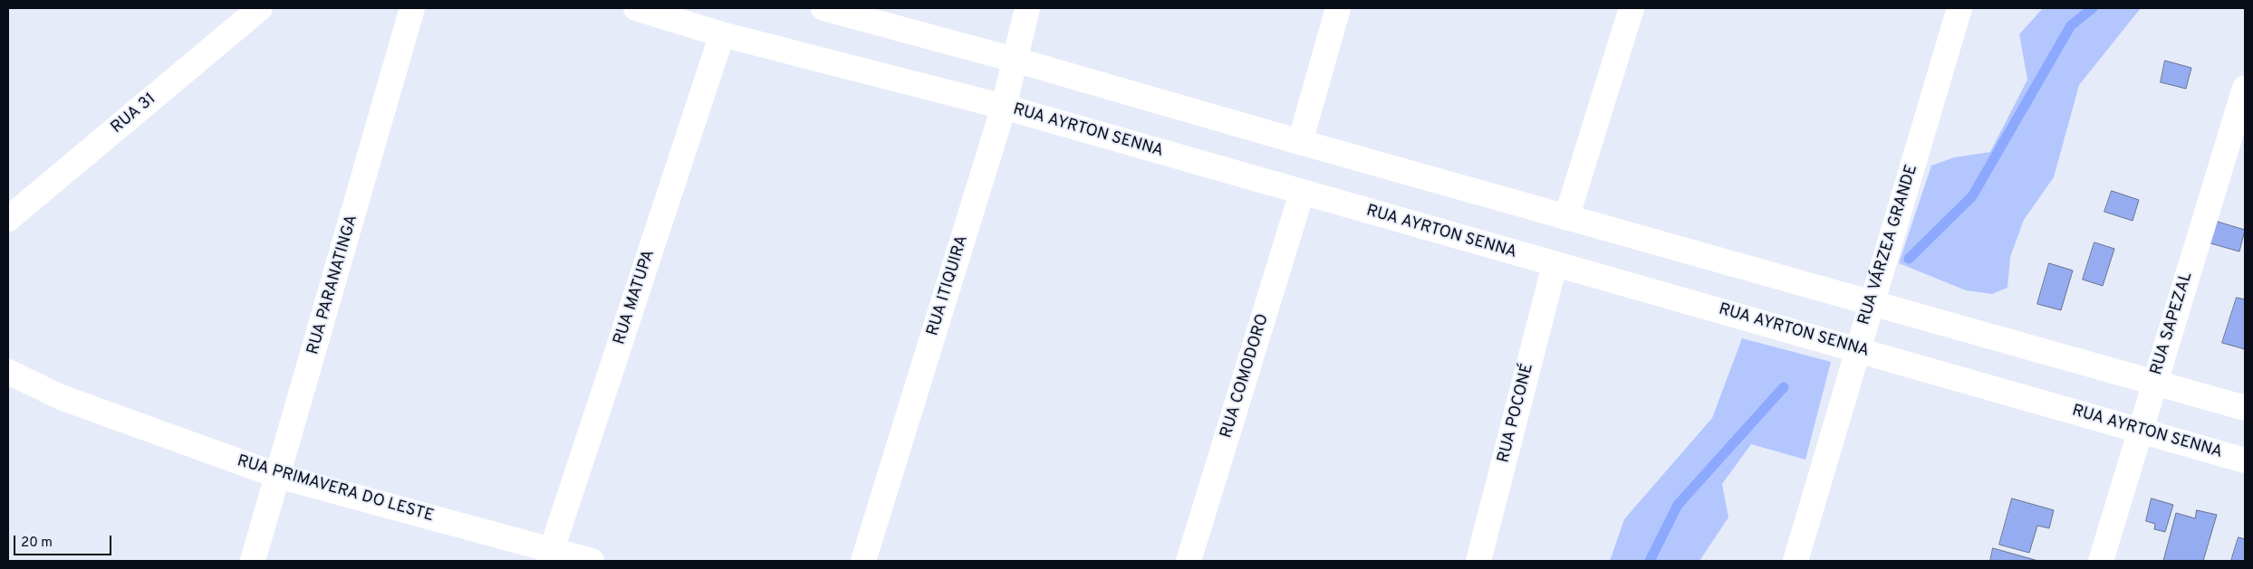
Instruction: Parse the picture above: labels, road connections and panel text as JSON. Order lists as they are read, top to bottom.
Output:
{
  "streets": {
    "street": [
      "RUA 31",
      "RUA AYRTON SENNA",
      "RUA VÁRZEA GRANDE",
      "RUA PARANATINGA",
      "RUA ITIQUIRA",
      "RUA MATUPA",
      "RUA SAPEZAL",
      "RUA COMODORO",
      "RUA POCONÉ",
      "RUA PRIMAVERA DO LESTE"
    ]
  },
  "crossings": [
    ["RUA AYRTON SENNA", "RUA VÁRZEA GRANDE"],
    ["RUA AYRTON SENNA", "RUA ITIQUIRA"],
    ["RUA AYRTON SENNA", "RUA MATUPA"],
    ["RUA AYRTON SENNA", "RUA SAPEZAL"],
    ["RUA AYRTON SENNA", "RUA COMODORO"],
    ["RUA AYRTON SENNA", "RUA POCONÉ"],
    ["RUA PARANATINGA", "RUA PRIMAVERA DO LESTE"],
    ["RUA MATUPA", "RUA PRIMAVERA DO LESTE"]
  ],
  "scale_bar": "20 m"
}
